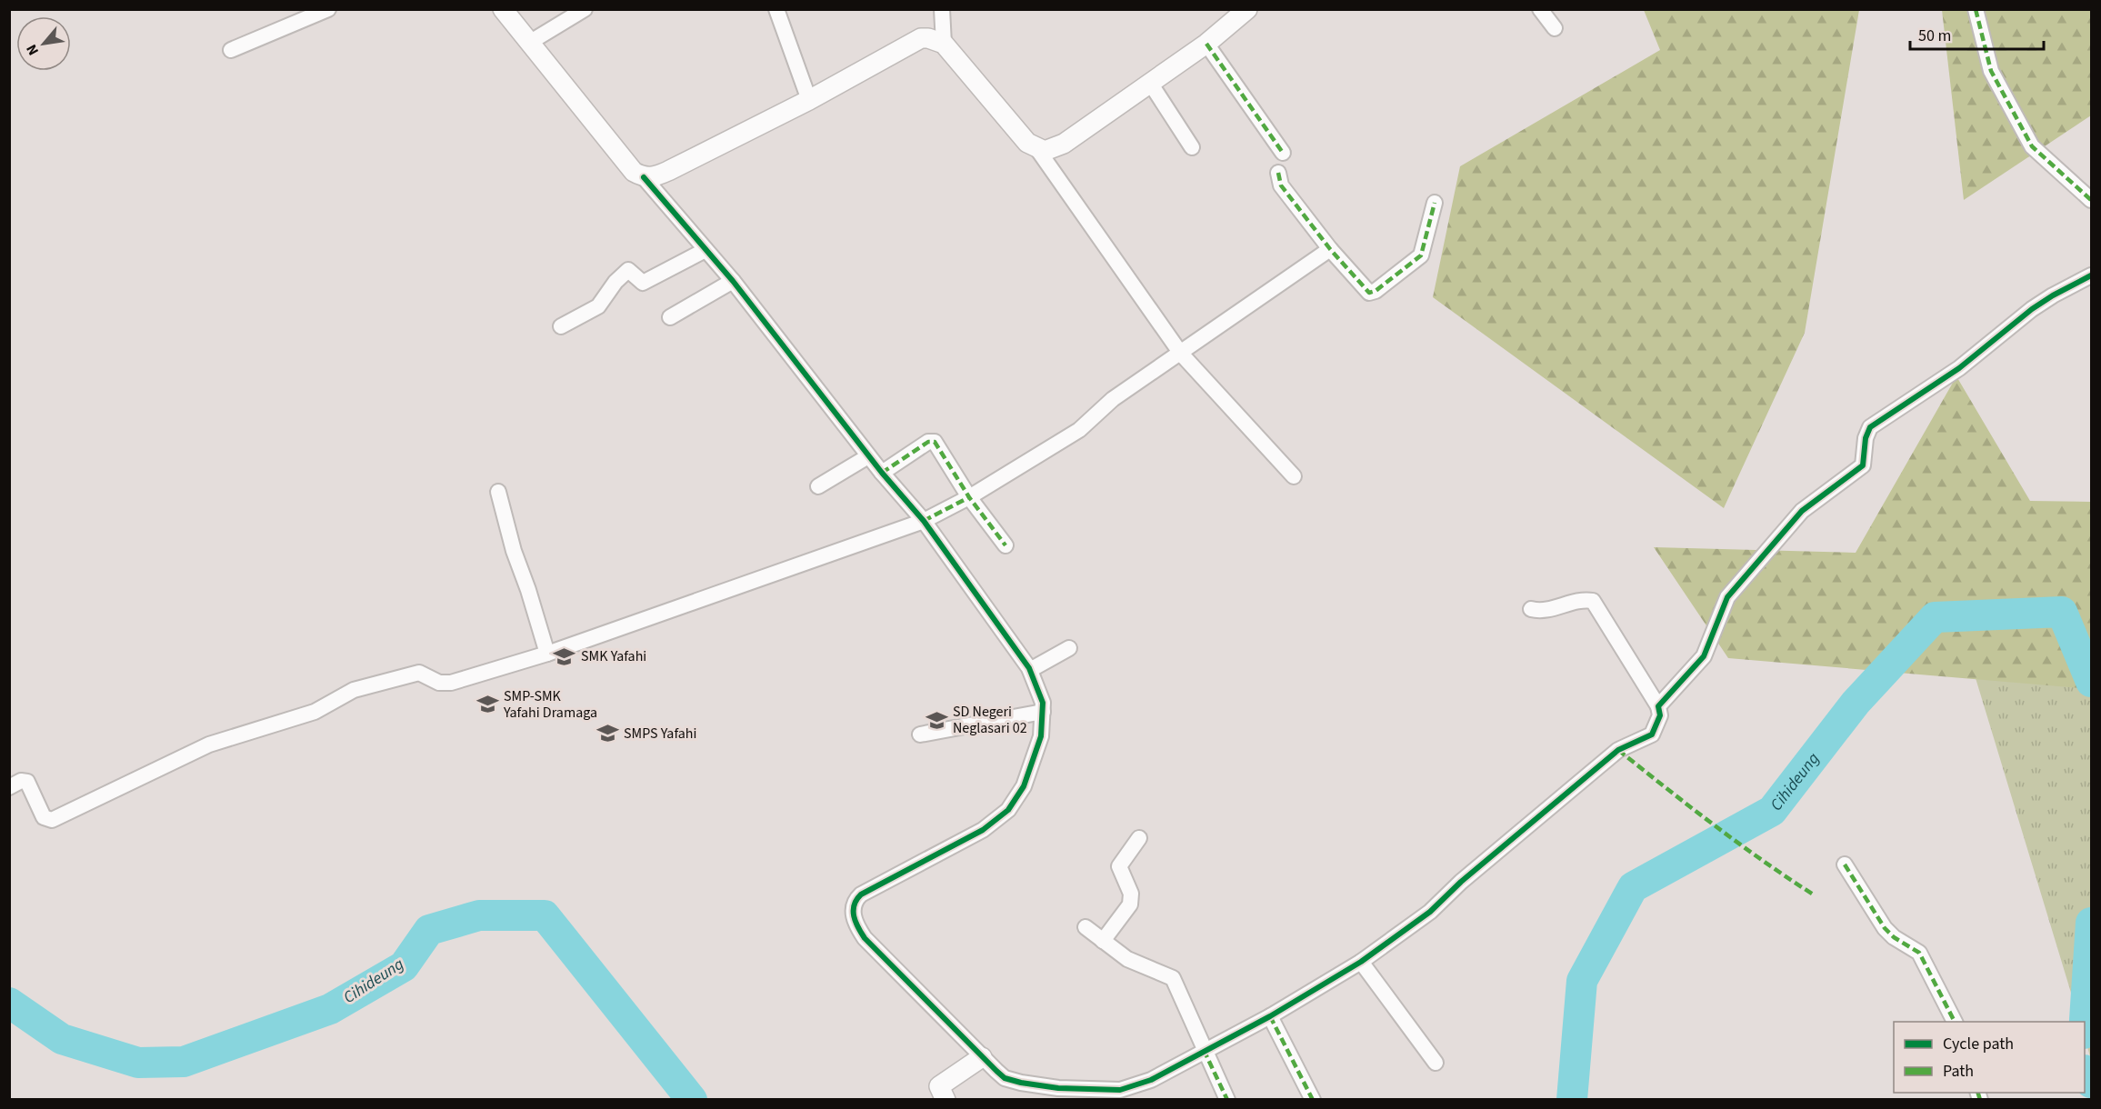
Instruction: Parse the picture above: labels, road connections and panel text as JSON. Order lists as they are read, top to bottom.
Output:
{
  "water": ["Cihideung"],
  "places": {
    "school or university": [
      "SMK Yafahi",
      "SMP-SMK Yafahi Dramaga",
      "SD Negeri Neglasari 02",
      "SMPS Yafahi"
    ]
  },
  "legend": ["Cycle path", "Path"],
  "scale_bar": "50 m",
  "north": "bottom left"
}
